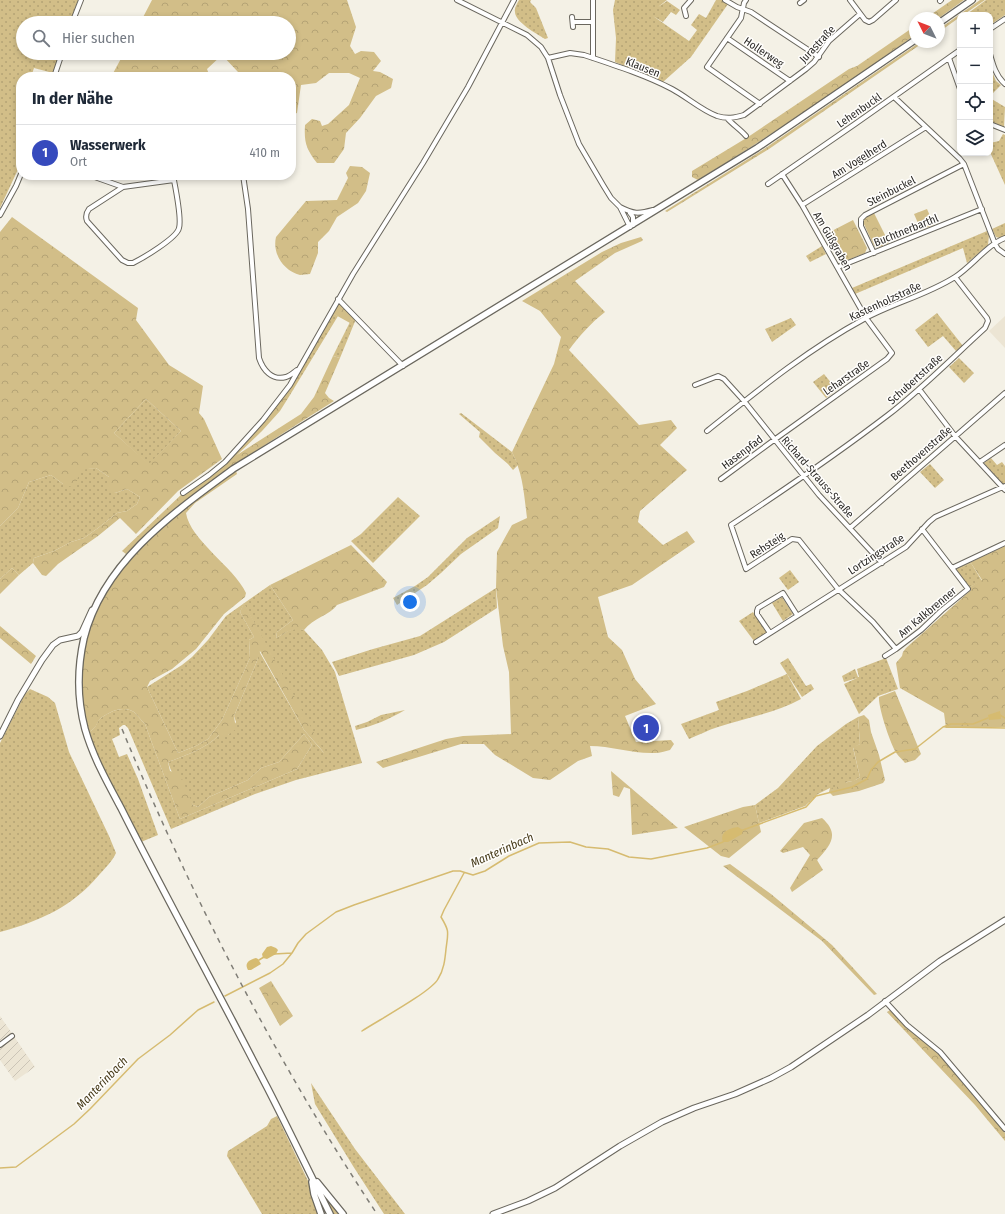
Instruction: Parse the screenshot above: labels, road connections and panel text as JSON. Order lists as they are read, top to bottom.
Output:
{
  "streets": {
    "street": [
      "Jurastraße",
      "Hollerweg",
      "Klausen",
      "Lehenbuckl",
      "Am Vogelherd",
      "Steinbuckel",
      "Buchtnerbarthl",
      "Am Güßgraben",
      "Kastenholzstraße",
      "Leharstraße",
      "Schubertstraße",
      "Hasenpfad",
      "Beethovenstraße",
      "Richard-Strauss-Straße",
      "Rehsteig",
      "Lortzingstraße",
      "Am Kalkbrenner"
    ]
  },
  "crossings": [
    ["Jurastraße", "Hollerweg"],
    ["Jurastraße", "Klausen"],
    ["Lehenbuckl", "Am Güßgraben"],
    ["Am Vogelherd", "Am Güßgraben"],
    ["Steinbuckel", "Buchtnerbarthl"],
    ["Buchtnerbarthl", "Am Güßgraben"],
    ["Am Güßgraben", "Kastenholzstraße"],
    ["Am Güßgraben", "Leharstraße"],
    ["Kastenholzstraße", "Leharstraße"],
    ["Kastenholzstraße", "Schubertstraße"],
    ["Kastenholzstraße", "Richard-Strauss-Straße"],
    ["Leharstraße", "Hasenpfad"],
    ["Leharstraße", "Richard-Strauss-Straße"],
    ["Schubertstraße", "Richard-Strauss-Straße"],
    ["Schubertstraße", "Rehsteig"],
    ["Hasenpfad", "Richard-Strauss-Straße"],
    ["Beethovenstraße", "Richard-Strauss-Straße"],
    ["Richard-Strauss-Straße", "Rehsteig"],
    ["Richard-Strauss-Straße", "Lortzingstraße"],
    ["Rehsteig", "Lortzingstraße"],
    ["Rehsteig", "Am Kalkbrenner"],
    ["Lortzingstraße", "Am Kalkbrenner"]
  ],
  "water": ["Manterinbach"],
  "north": "top left",
  "page": {
    "map_buttons": ["+", "−"],
    "search": "Hier suchen",
    "heading": "In der Nähe",
    "list": [
      {
        "mark": "1",
        "name": "Wasserwerk",
        "note": "Ort",
        "value": "410 m"
      }
    ],
    "pins": "1"
  }
}
